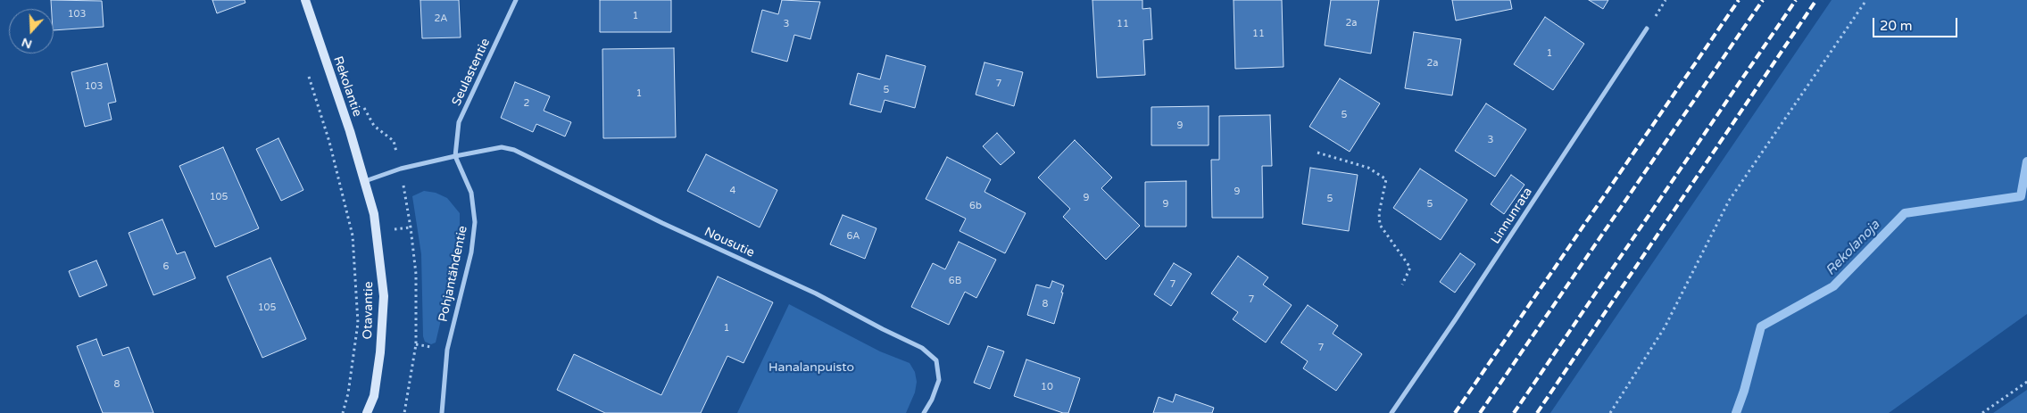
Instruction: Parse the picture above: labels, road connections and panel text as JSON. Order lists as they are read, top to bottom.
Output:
{
  "streets": {
    "main road": ["Rekolantie", "Otavantie"],
    "street": [
      "Seulastentie",
      "Linnunrata",
      "Nousutie",
      "Pohjantähdentie"
    ]
  },
  "crossings": [
    ["Seulastentie", "Nousutie"],
    ["Seulastentie", "Pohjantähdentie"],
    ["Rekolantie", "Otavantie"],
    ["Nousutie", "Pohjantähdentie"]
  ],
  "water": ["Rekolanoja"],
  "parks": ["Hanalanpuisto"],
  "house_numbers": [
    "103",
    "1",
    "2A",
    "2a",
    "3",
    "11",
    "11",
    "1",
    "2a",
    "7",
    "103",
    "5",
    "1",
    "2",
    "5",
    "9",
    "3",
    "4",
    "9",
    "105",
    "9",
    "5",
    "9",
    "5",
    "6b",
    "6A",
    "6",
    "6B",
    "7",
    "7",
    "8",
    "105",
    "1",
    "7",
    "8",
    "10"
  ],
  "scale_bar": "20 m",
  "north": "bottom"
}
